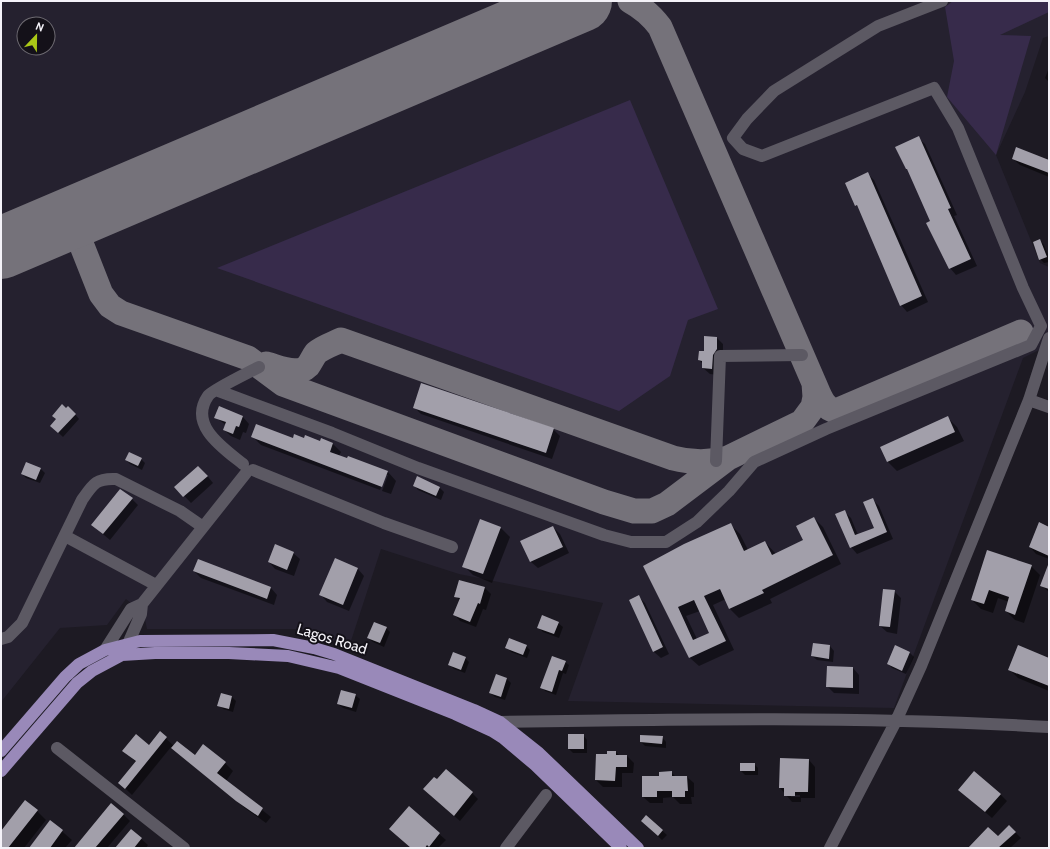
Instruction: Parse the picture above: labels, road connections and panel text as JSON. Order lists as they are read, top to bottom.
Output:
{
  "streets": {
    "main road": ["Lagos Road"]
  },
  "north": "top"
}
